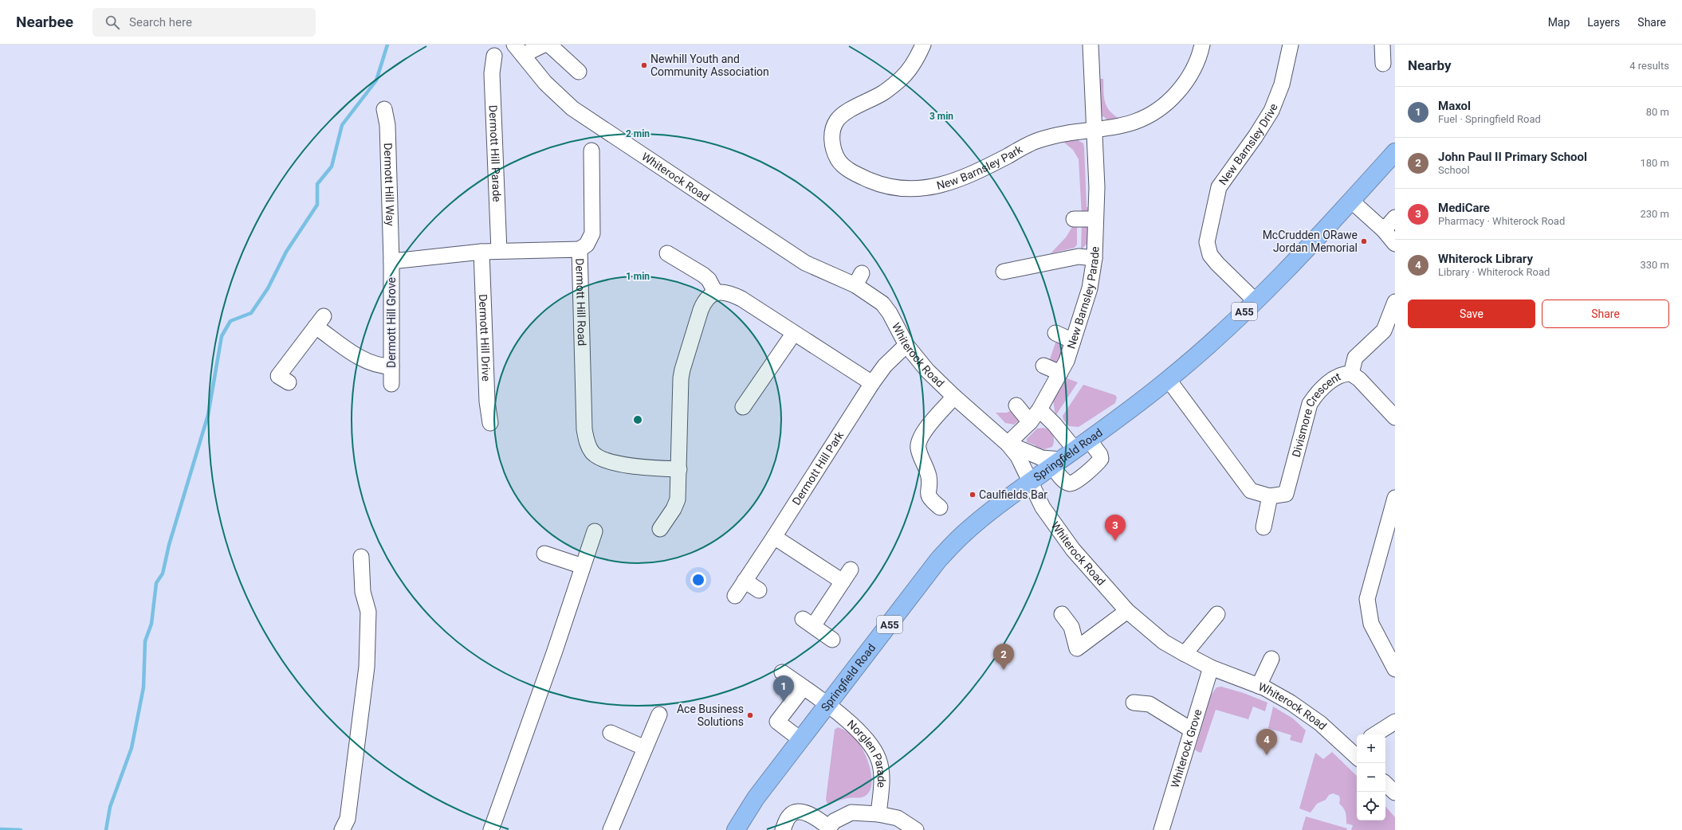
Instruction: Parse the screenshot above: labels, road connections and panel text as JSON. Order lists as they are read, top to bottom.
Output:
{
  "streets": {
    "highway": ["A55", "Springfield Road"],
    "street": [
      "New Barnsley Drive",
      "Dermott Hill Parade",
      "New Barnsley Park",
      "Whiterock Road",
      "Dermott Hill Way",
      "New Barnsley Parade",
      "Dermott Hill Road",
      "Dermott Hill Grove",
      "Dermott Hill Drive",
      "Divismore Crescent",
      "Dermott Hill Park",
      "Whiterock Grove",
      "Norglen Parade"
    ]
  },
  "crossings": [
    ["New Barnsley Drive", "Springfield Road"],
    ["Dermott Hill Parade", "Dermott Hill Road"],
    ["New Barnsley Park", "New Barnsley Parade"],
    ["Whiterock Road", "New Barnsley Parade"],
    ["Whiterock Road", "Springfield Road"],
    ["Whiterock Road", "Dermott Hill Park"],
    ["Whiterock Road", "Whiterock Grove"],
    ["Dermott Hill Way", "Dermott Hill Road"],
    ["Dermott Hill Way", "Dermott Hill Grove"],
    ["Dermott Hill Road", "Dermott Hill Grove"],
    ["Dermott Hill Road", "Dermott Hill Drive"],
    ["Divismore Crescent", "Springfield Road"],
    ["Springfield Road", "Norglen Parade"]
  ],
  "places": [
    "Newhill Youth and Community Association",
    "McCrudden ORawe Jordan Memorial",
    "Caulfields Bar",
    "Ace Business Solutions"
  ],
  "page": {
    "header": "Nearbee",
    "search": "Search here",
    "nav": ["Map", "Layers", "Share"],
    "heading": ["Nearby", "4 results"],
    "list": [
      {
        "mark": "1",
        "name": "Maxol",
        "note": "Fuel · Springfield Road",
        "value": "80 m"
      },
      {
        "mark": "2",
        "name": "John Paul II Primary School",
        "note": "School",
        "value": "180 m"
      },
      {
        "mark": "3",
        "name": "MediCare",
        "note": "Pharmacy · Whiterock Road",
        "value": "230 m"
      },
      {
        "mark": "4",
        "name": "Whiterock Library",
        "note": "Library · Whiterock Road",
        "value": "330 m"
      }
    ],
    "buttons": ["Save", "Share"],
    "pins": [
      "3",
      "2",
      "1",
      "4"
    ],
    "map_buttons": ["+", "−"]
  },
  "rings": ["3 min", "2 min", "1 min"]
}
